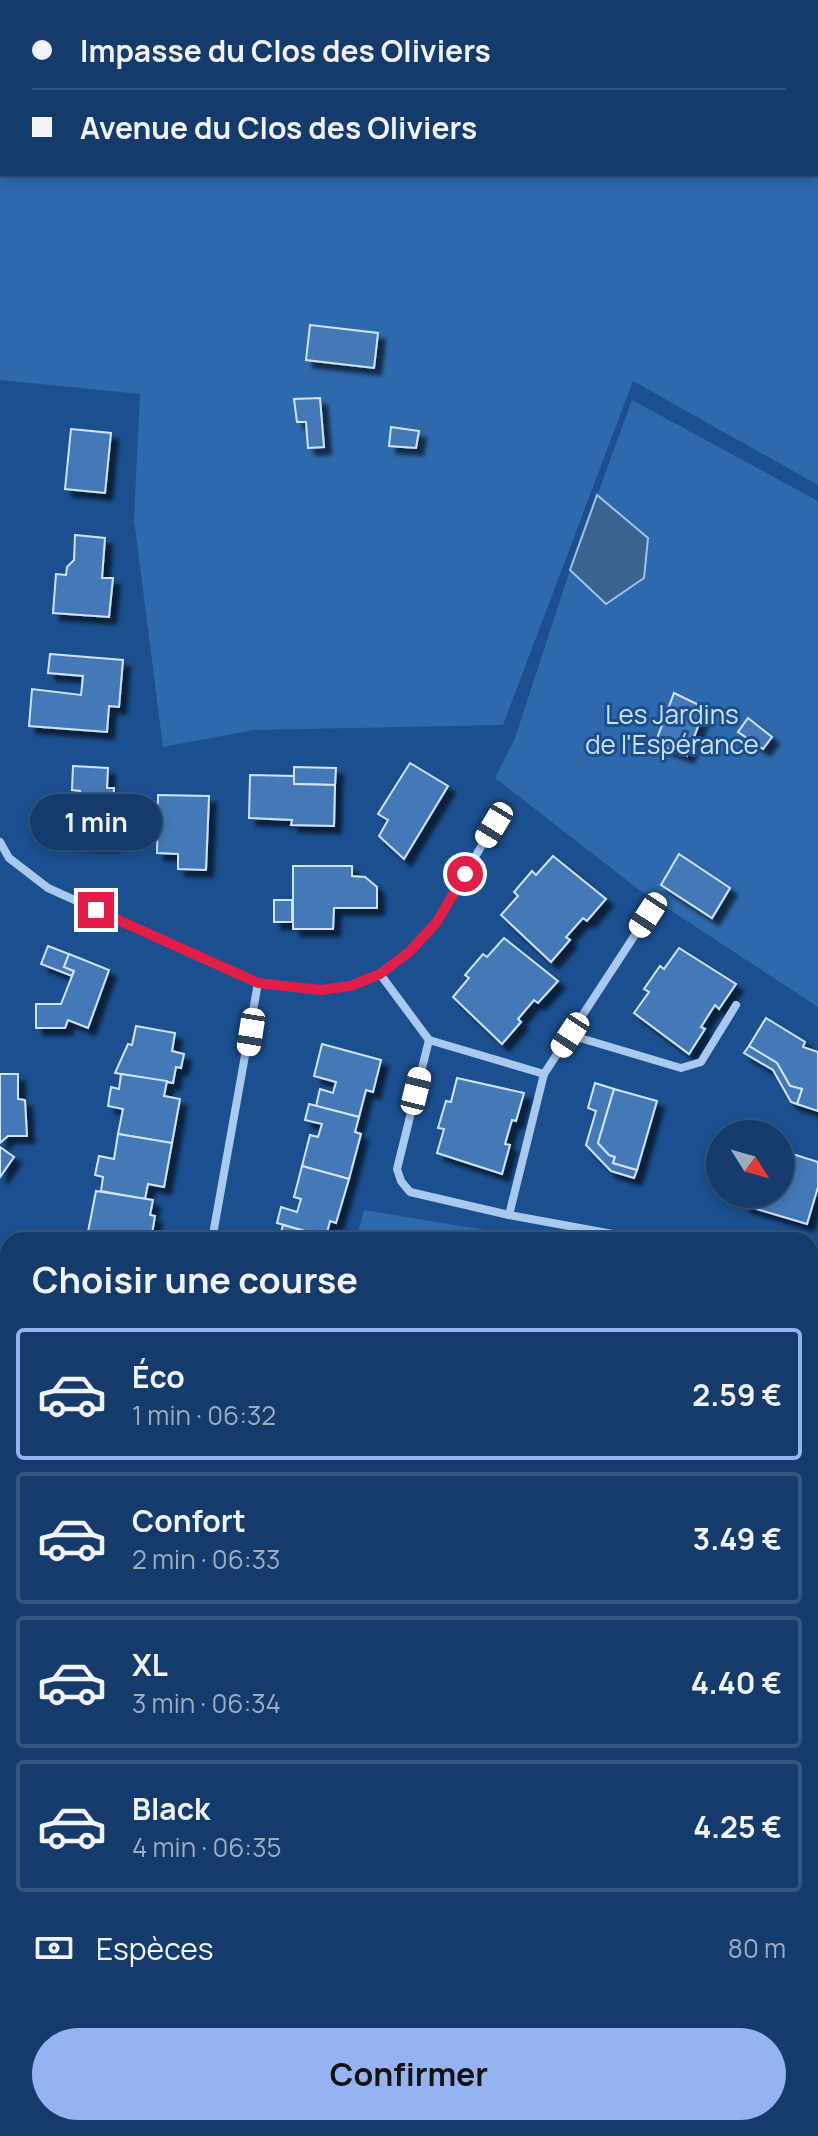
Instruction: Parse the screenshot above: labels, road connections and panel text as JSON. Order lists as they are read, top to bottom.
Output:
{
  "parks": ["Les Jardins de l'Espérance"],
  "north": "bottom right",
  "page": {
    "banner": ["Impasse du Clos des Oliviers", "Avenue du Clos des Oliviers"],
    "bubble": "1 min",
    "heading": "Choisir une course",
    "list": [
      {
        "name": "Éco",
        "note": "1 min · 06:32",
        "value": "2.59 €"
      },
      {
        "name": "Confort",
        "note": "2 min · 06:33",
        "value": "3.49 €"
      },
      {
        "name": "XL",
        "note": "3 min · 06:34",
        "value": "4.40 €"
      },
      {
        "name": "Black",
        "note": "4 min · 06:35",
        "value": "4.25 €"
      }
    ],
    "pay": ["Espèces", "80 m"],
    "buttons": "Confirmer"
  }
}
